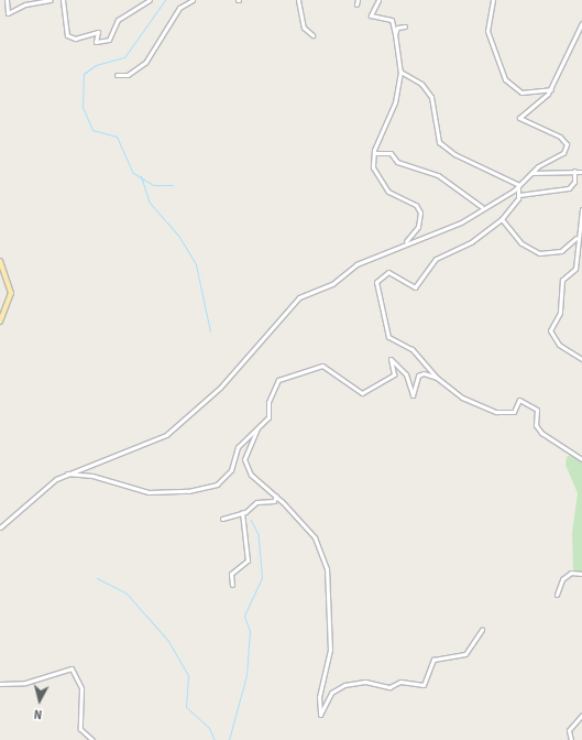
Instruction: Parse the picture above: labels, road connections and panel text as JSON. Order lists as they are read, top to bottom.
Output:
{
  "north": "bottom"
}
